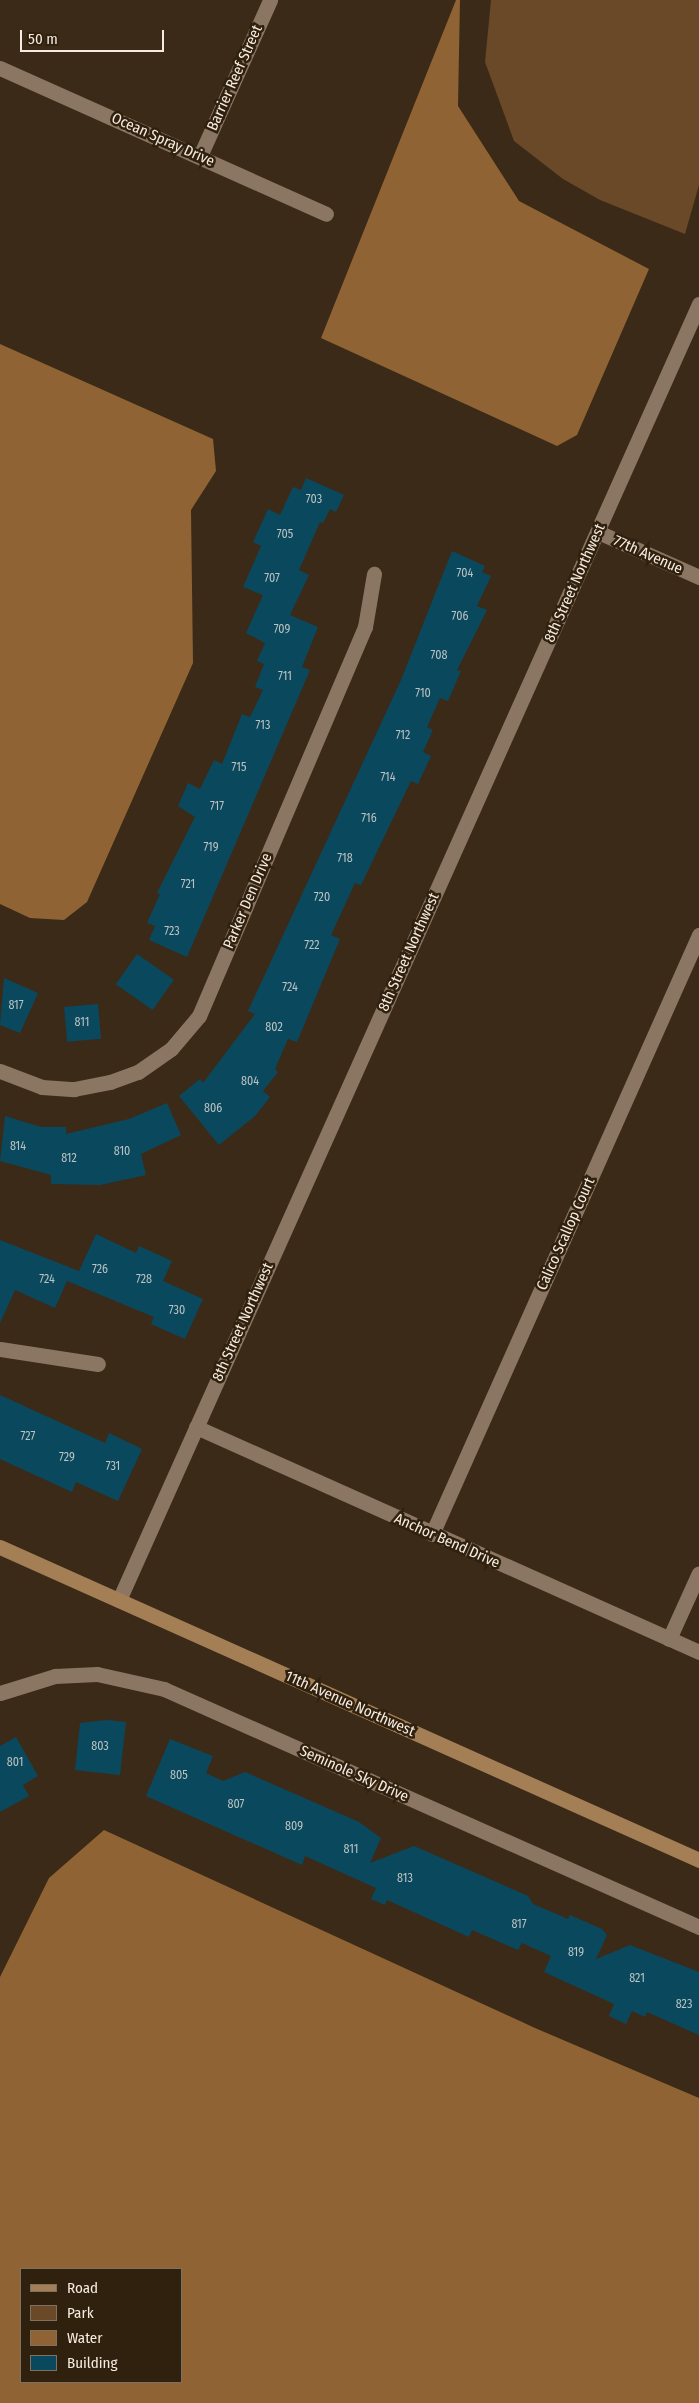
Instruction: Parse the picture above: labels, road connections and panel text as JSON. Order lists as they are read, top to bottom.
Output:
{
  "streets": {
    "street": [
      "Barrier Reef Street",
      "Ocean Spray Drive",
      "77th Avenue",
      "8th Street Northwest",
      "Parker Den Drive",
      "Calico Scallop Court",
      "Anchor Bend Drive",
      "11th Avenue Northwest",
      "Seminole Sky Drive"
    ]
  },
  "crossings": [
    ["Barrier Reef Street", "Ocean Spray Drive"],
    ["77th Avenue", "8th Street Northwest"],
    ["8th Street Northwest", "Anchor Bend Drive"],
    ["8th Street Northwest", "11th Avenue Northwest"],
    ["Calico Scallop Court", "Anchor Bend Drive"]
  ],
  "house_numbers": [
    "703",
    "705",
    "704",
    "707",
    "706",
    "709",
    "708",
    "711",
    "710",
    "713",
    "712",
    "715",
    "714",
    "717",
    "716",
    "719",
    "718",
    "721",
    "720",
    "723",
    "722",
    "724",
    "817",
    "811",
    "802",
    "804",
    "806",
    "814",
    "810",
    "812",
    "726",
    "724",
    "728",
    "730",
    "727",
    "729",
    "731",
    "803",
    "801",
    "805",
    "807",
    "809",
    "811",
    "813",
    "817",
    "819",
    "821",
    "823"
  ],
  "legend": [
    "Road",
    "Park",
    "Water",
    "Building"
  ],
  "scale_bar": "50 m"
}
